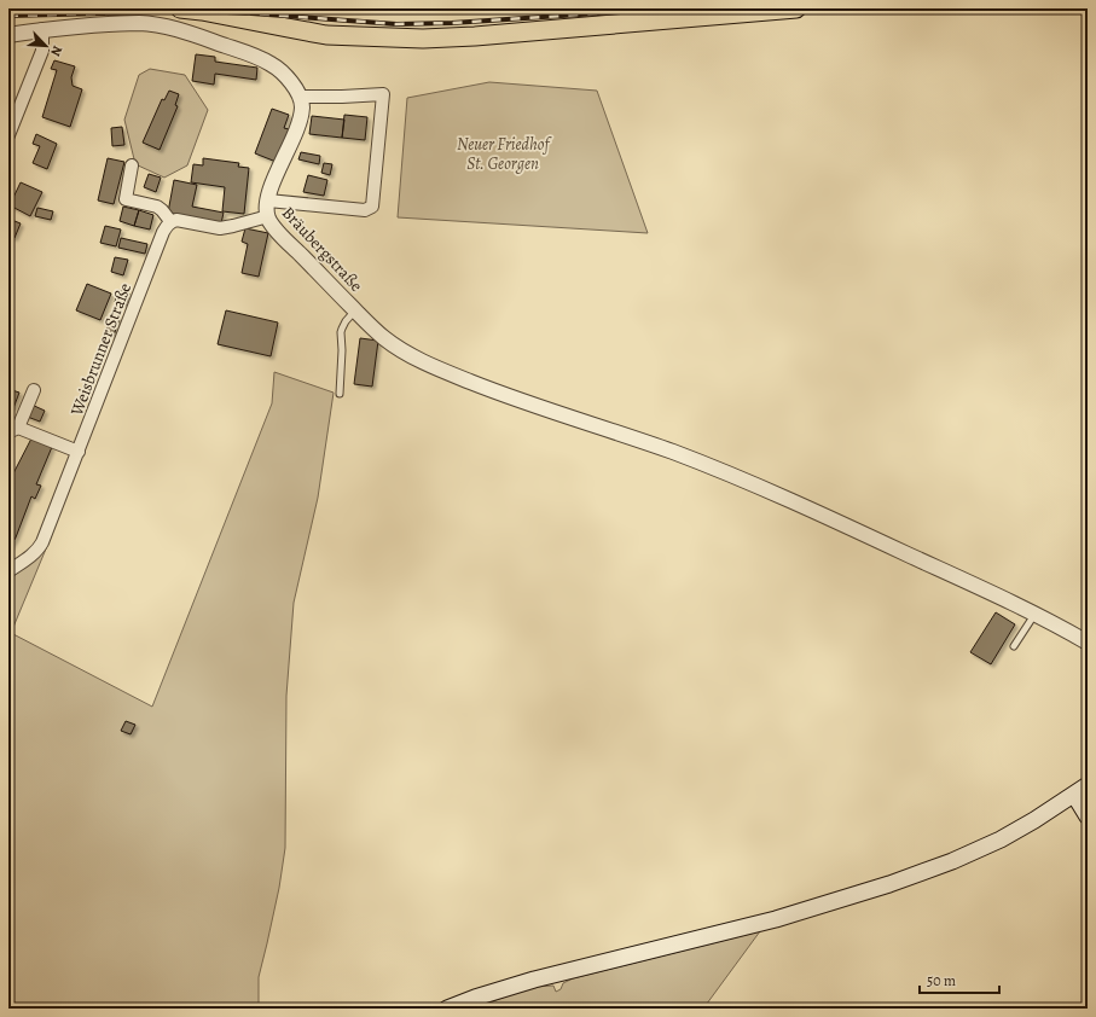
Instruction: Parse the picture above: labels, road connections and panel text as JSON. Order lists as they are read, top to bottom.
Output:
{
  "streets": {
    "street": ["Bräubergstraße", "Weisbrunner Straße"]
  },
  "parks": ["Neuer Friedhof St. Georgen"],
  "scale_bar": "50 m",
  "north": "bottom right"
}
